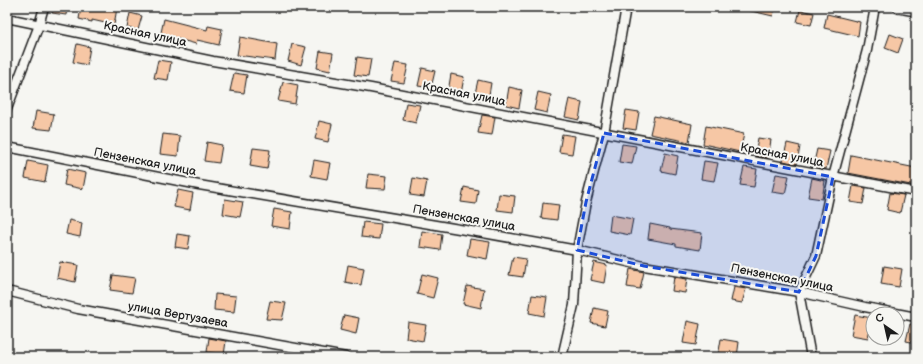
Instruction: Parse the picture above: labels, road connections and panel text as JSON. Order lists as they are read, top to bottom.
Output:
{
  "streets": {
    "street": ["Красная улица", "Пензенская улица", "улица Вертузаева"]
  },
  "north": "top left"
}
